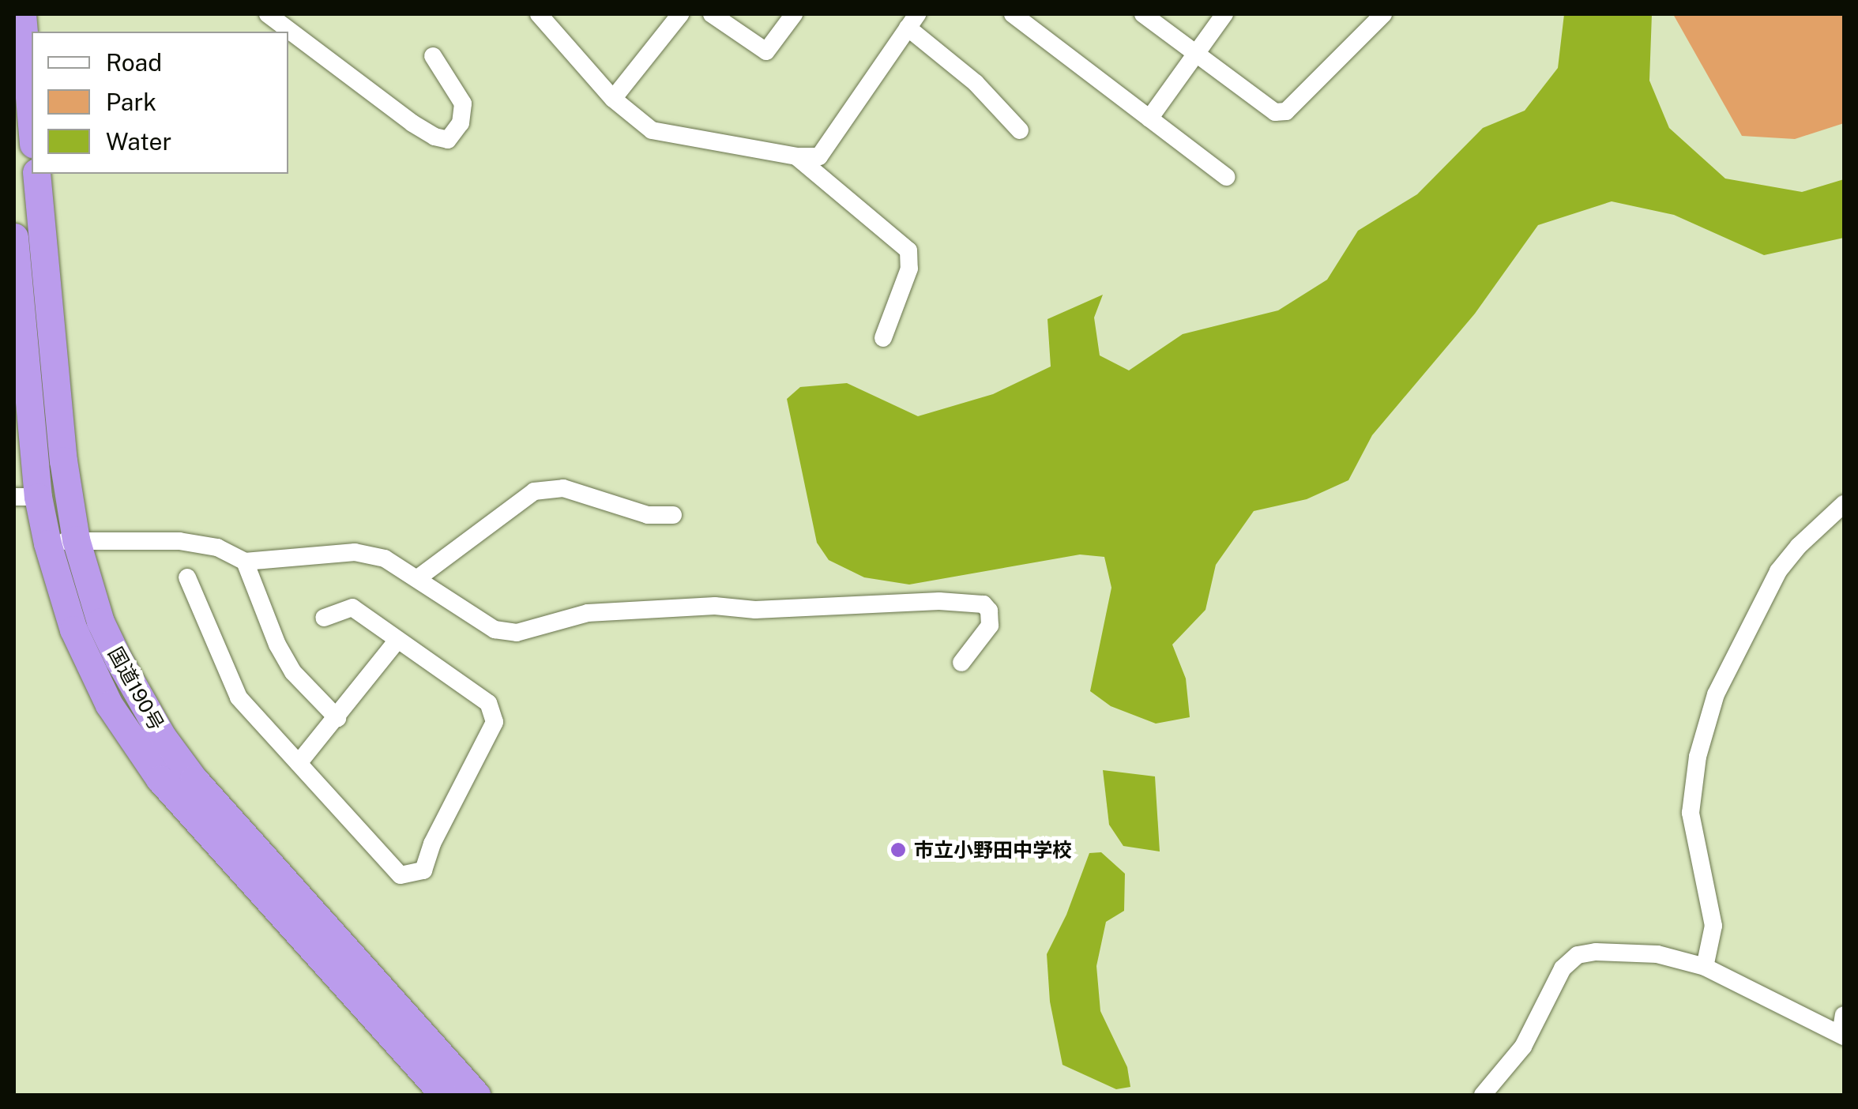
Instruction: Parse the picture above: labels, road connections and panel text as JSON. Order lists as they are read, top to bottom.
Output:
{
  "streets": {
    "highway": ["国道190号"]
  },
  "places": ["市立小野田中学校"],
  "legend": ["Road", "Park", "Water"]
}
